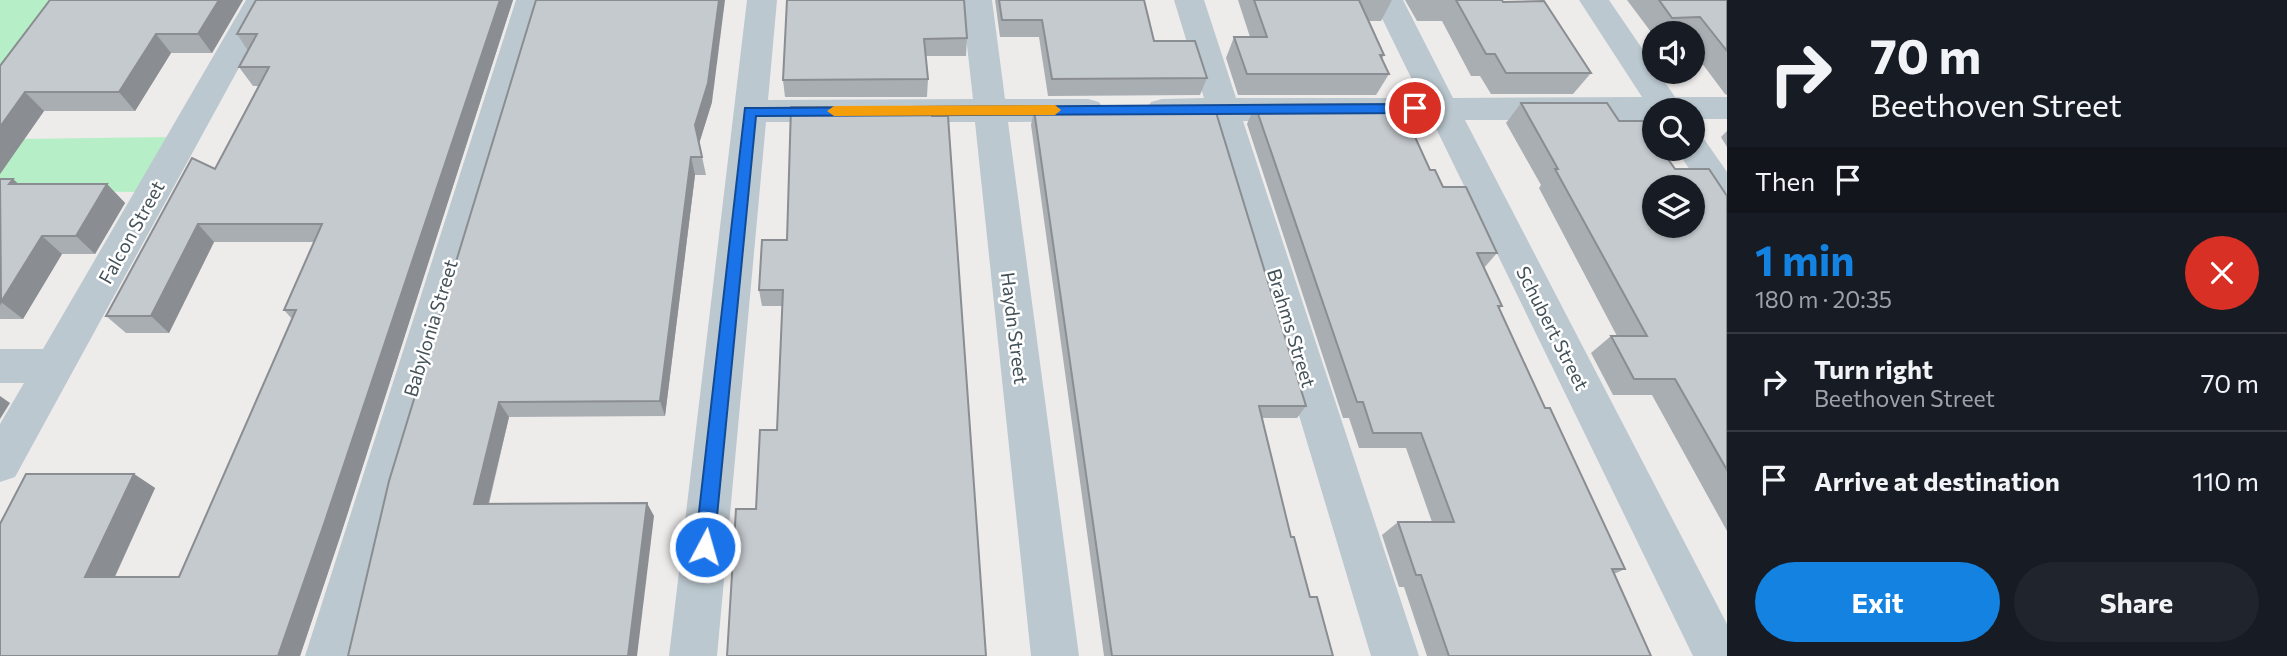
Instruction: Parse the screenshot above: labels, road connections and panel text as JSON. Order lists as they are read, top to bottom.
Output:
{
  "streets": {
    "street": [
      "Falcon Street",
      "Babylonia Street",
      "Haydn Street",
      "Brahms Street",
      "Schubert Street"
    ]
  },
  "page": {
    "turn": ["70 m", "Beethoven Street"],
    "then": "Then",
    "heading": ["1 min", "180 m · 20:35"],
    "list": [
      {
        "name": "Turn right",
        "note": "Beethoven Street",
        "value": "70 m"
      },
      {
        "name": "Arrive at destination",
        "value": "110 m"
      }
    ],
    "buttons": ["Exit", "Share"]
  }
}
